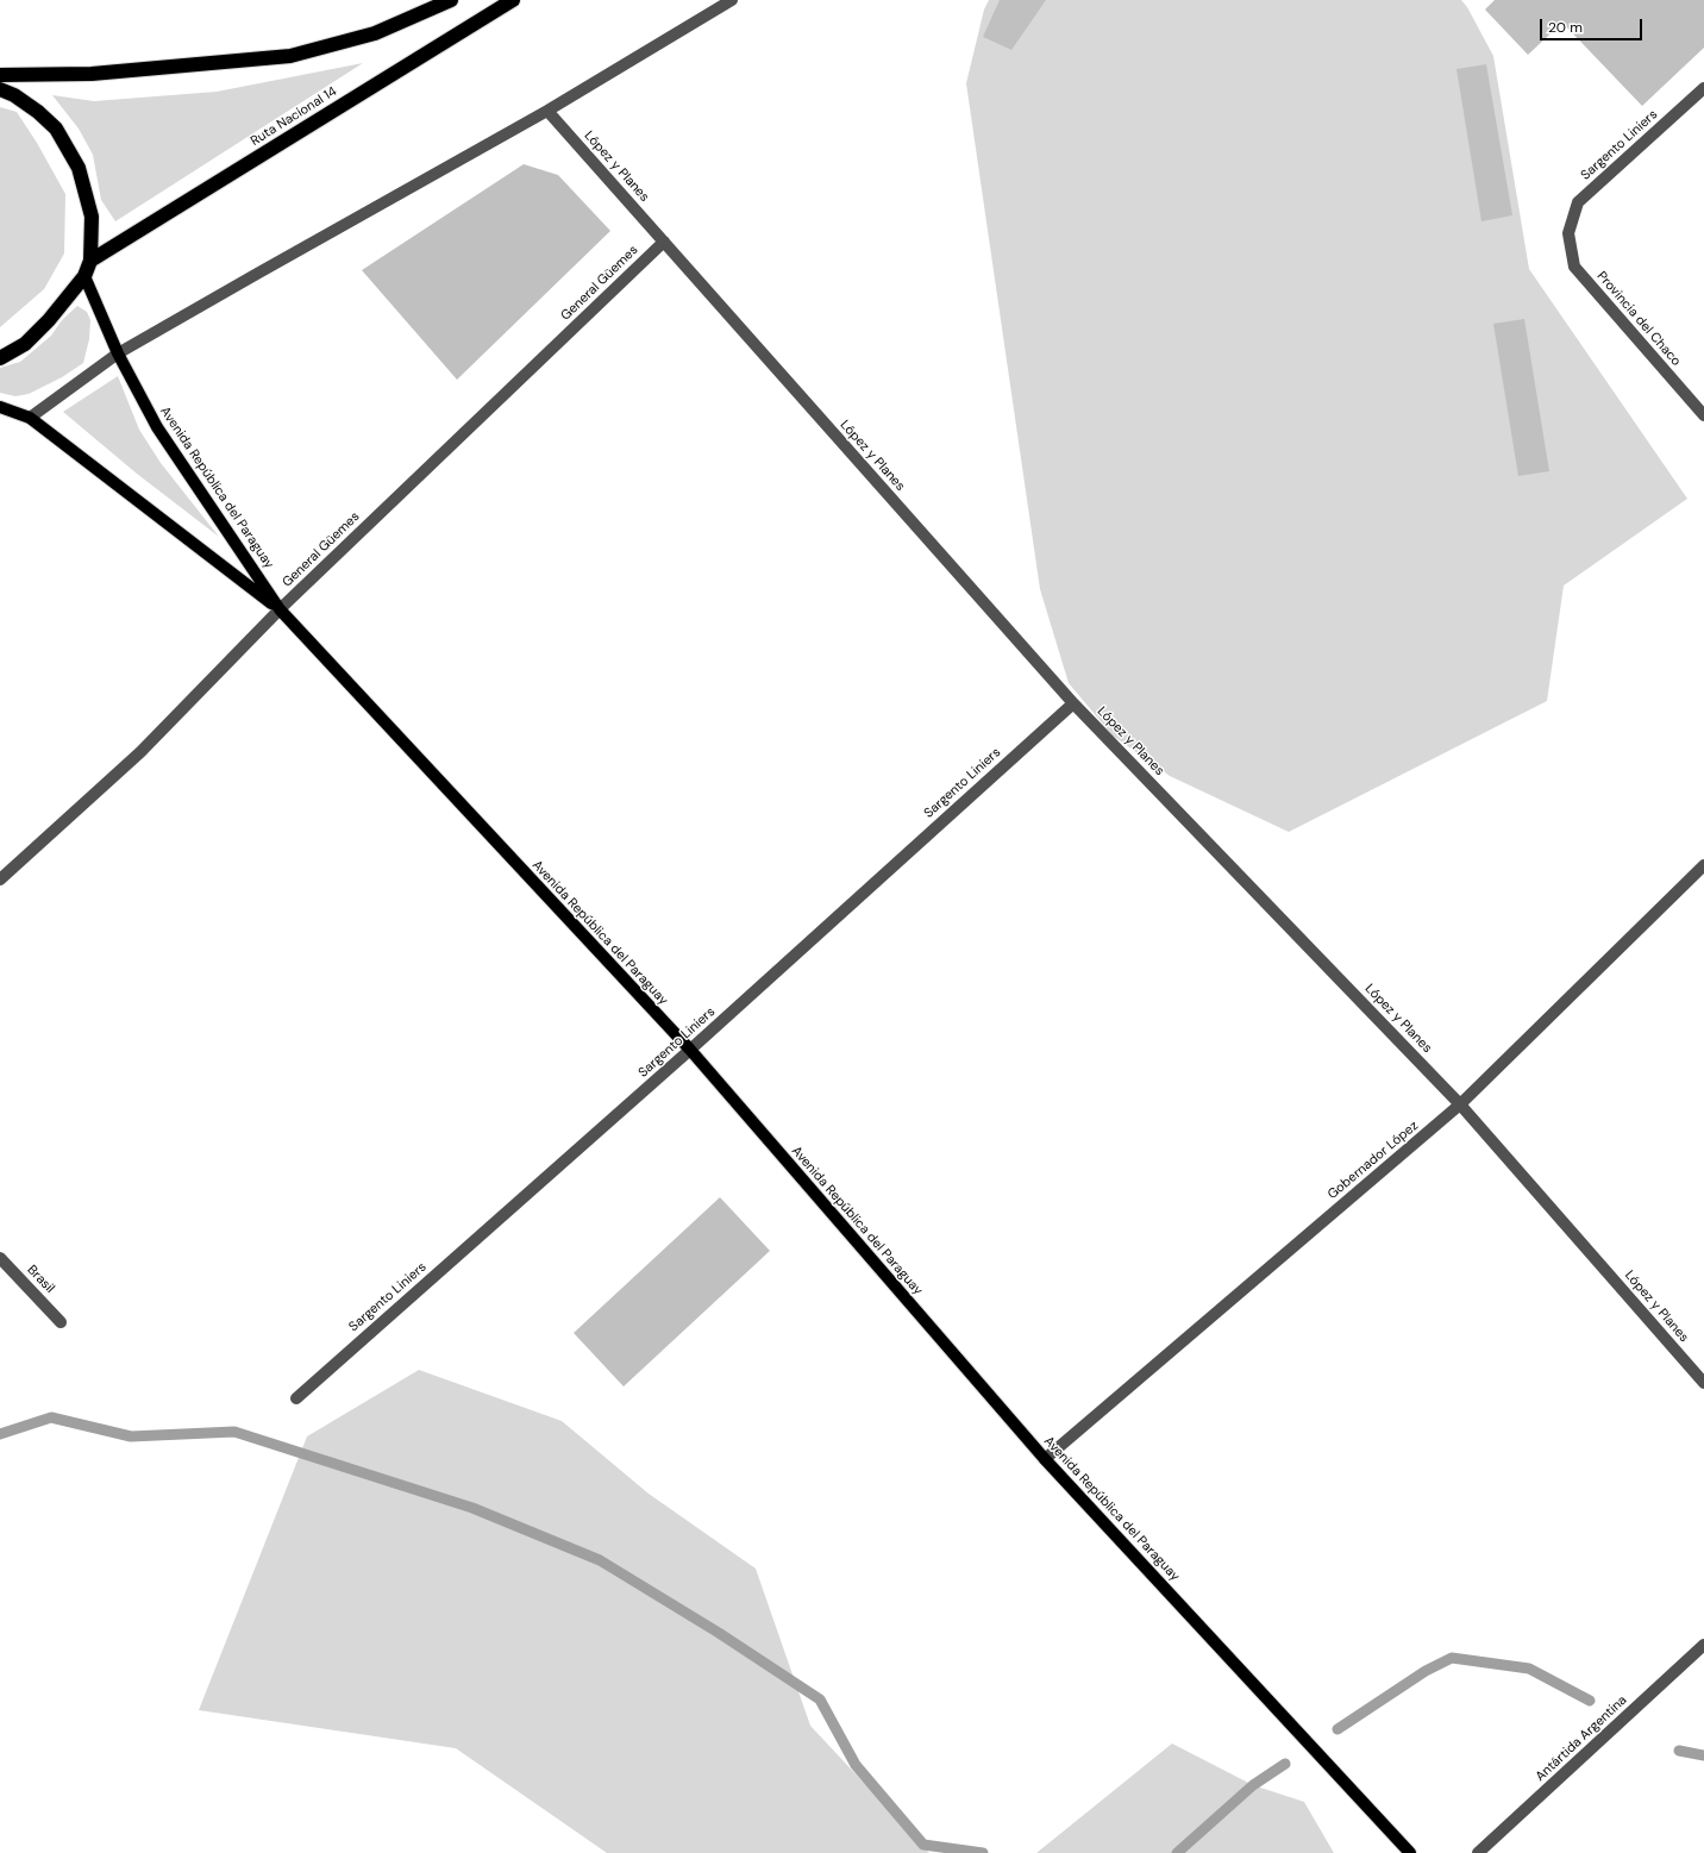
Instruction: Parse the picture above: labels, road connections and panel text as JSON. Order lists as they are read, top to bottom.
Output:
{
  "streets": {
    "highway": ["Ruta Nacional 14"],
    "main road": ["Avenida República del Paraguay"],
    "street": [
      "Sargento Liniers",
      "López y Planes",
      "General Güemes",
      "Provincia del Chaco",
      "Gobernador López",
      "Brasil",
      "Antártida Argentina"
    ]
  },
  "crossings": [
    ["Sargento Liniers", "López y Planes"],
    ["Sargento Liniers", "Provincia del Chaco"],
    ["Sargento Liniers", "Avenida República del Paraguay"],
    ["López y Planes", "General Güemes"],
    ["López y Planes", "Gobernador López"],
    ["General Güemes", "Avenida República del Paraguay"],
    ["Avenida República del Paraguay", "Gobernador López"]
  ],
  "scale_bar": "20 m"
}
